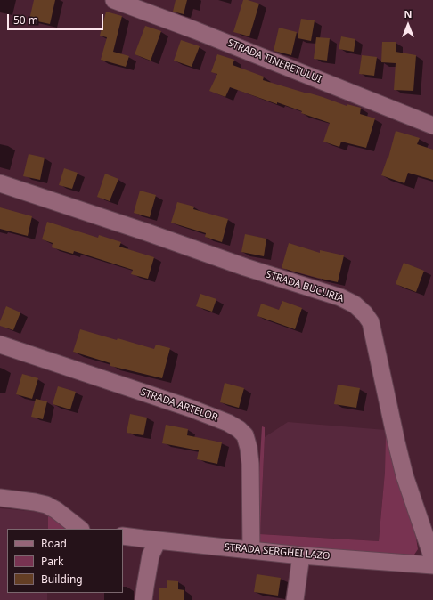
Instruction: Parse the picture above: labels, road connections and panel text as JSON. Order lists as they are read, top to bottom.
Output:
{
  "streets": {
    "street": [
      "STRADA TINERETULUI",
      "STRADA BUCURIA",
      "STRADA ARTELOR",
      "STRADA SERGHEI LAZO"
    ]
  },
  "crossings": [
    ["STRADA ARTELOR", "STRADA SERGHEI LAZO"]
  ],
  "legend": ["Road", "Park", "Building"],
  "scale_bar": "50 m",
  "north": "top"
}
